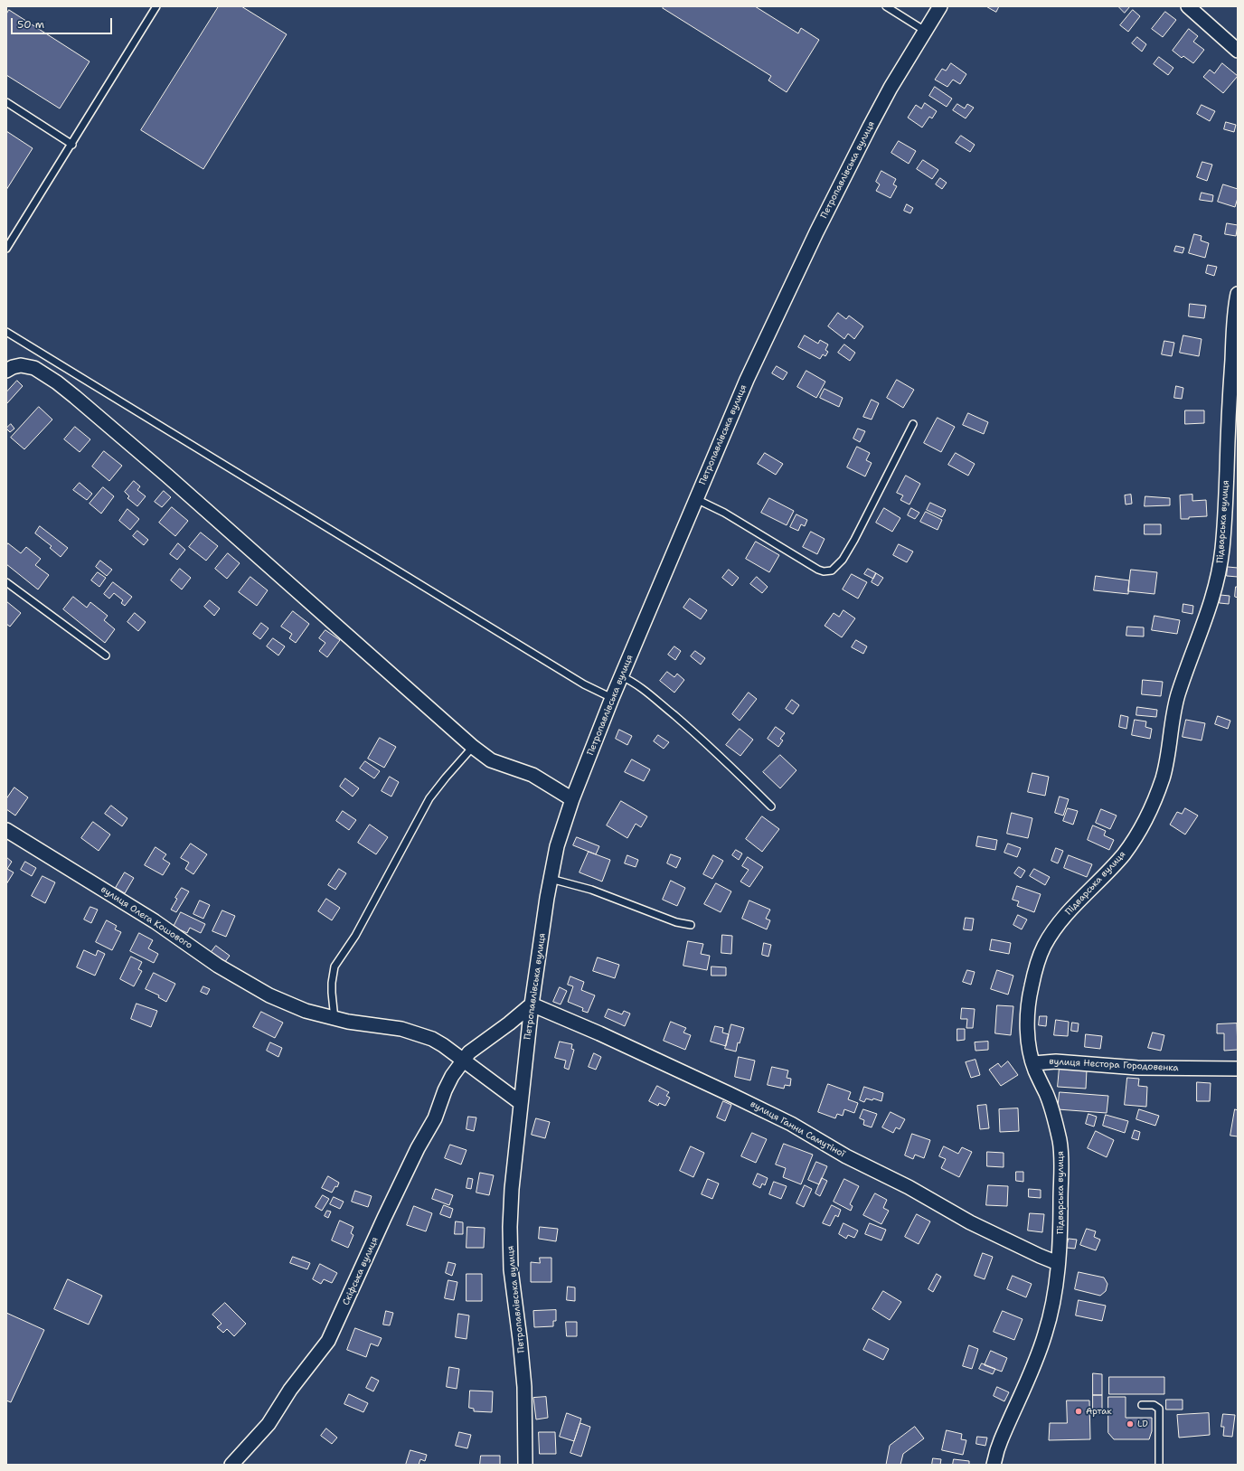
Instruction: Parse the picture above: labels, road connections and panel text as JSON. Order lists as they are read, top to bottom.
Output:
{
  "streets": {
    "street": [
      "Петропавлівська вулиця",
      "Підварська вулиця",
      "вулиця Олега Кошового",
      "вулиця Нестора Городовенка",
      "вулиця Ганни Самутіної",
      "Скіфська вулиця"
    ]
  },
  "crossings": [
    ["Петропавлівська вулиця", "вулиця Олега Кошового"],
    ["Петропавлівська вулиця", "вулиця Ганни Самутіної"],
    ["Петропавлівська вулиця", "Скіфська вулиця"],
    ["Підварська вулиця", "вулиця Нестора Городовенка"],
    ["Підварська вулиця", "вулиця Ганни Самутіної"],
    ["вулиця Олега Кошового", "Скіфська вулиця"],
    ["вулиця Ганни Самутіної", "Скіфська вулиця"]
  ],
  "places": ["Артак", "LD"],
  "scale_bar": "50 m"
}
